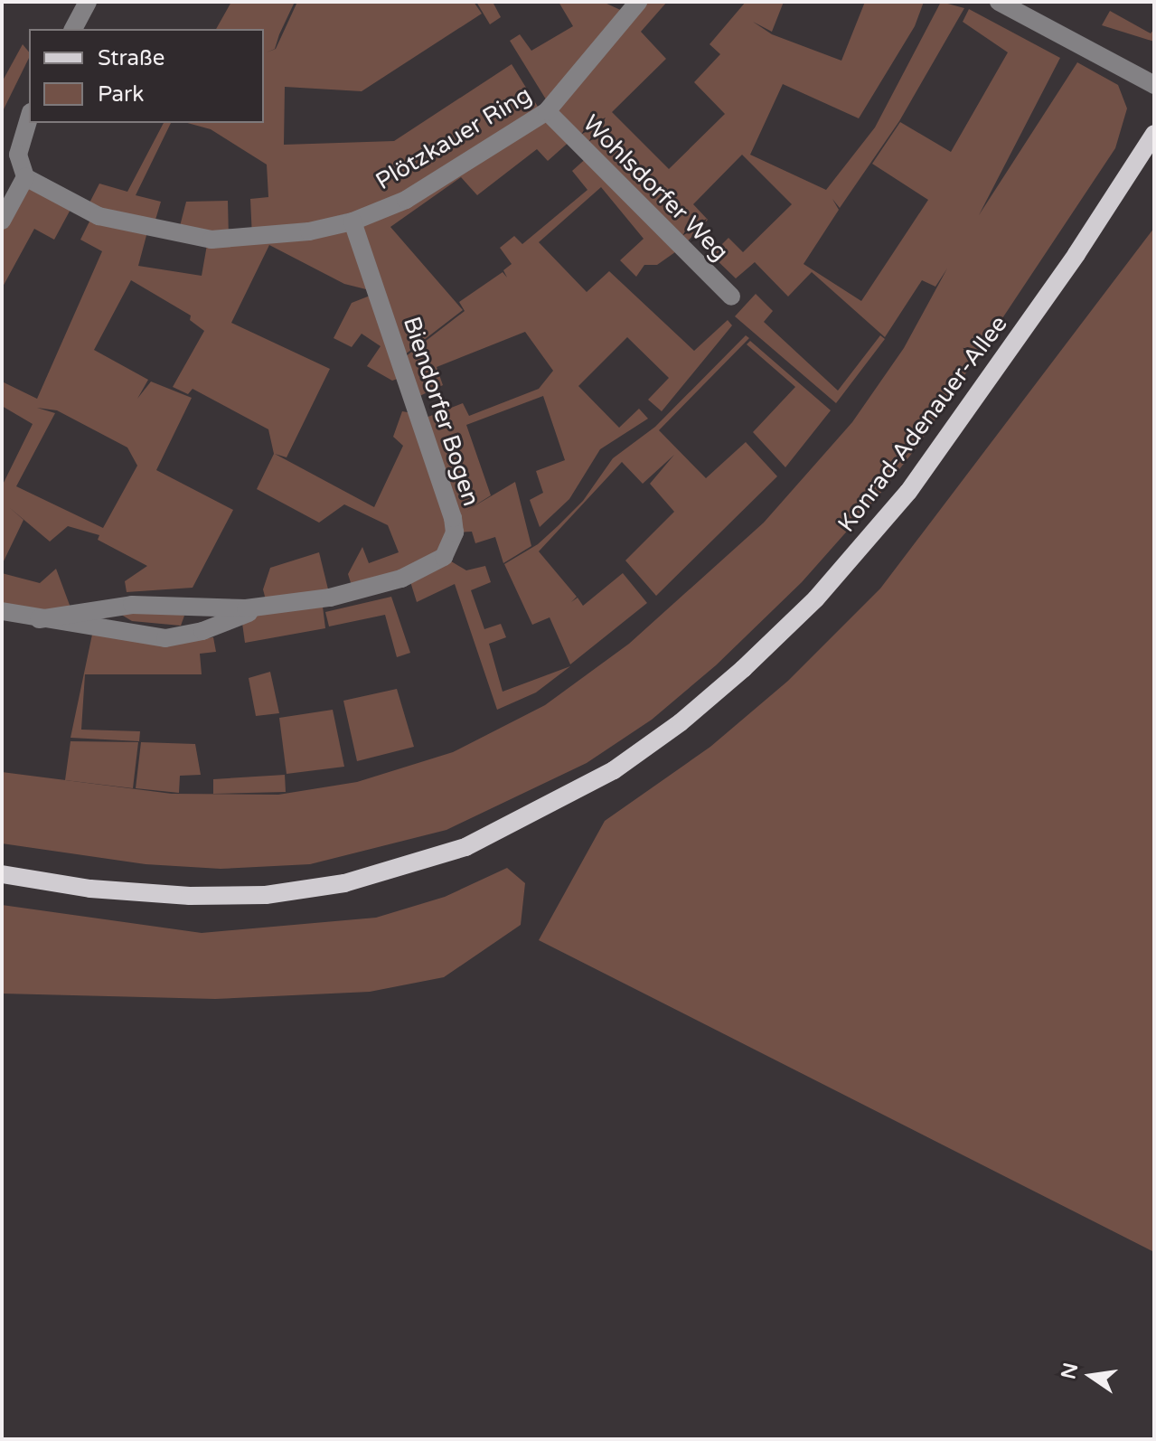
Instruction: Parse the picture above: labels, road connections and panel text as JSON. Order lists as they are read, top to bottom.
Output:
{
  "streets": {
    "main road": ["Konrad-Adenauer-Allee"],
    "street": ["Plötzkauer Ring", "Wohlsdorfer Weg", "Biendorfer Bogen"]
  },
  "crossings": [
    ["Plötzkauer Ring", "Wohlsdorfer Weg"],
    ["Plötzkauer Ring", "Biendorfer Bogen"]
  ],
  "legend": ["Straße", "Park"],
  "north": "left"
}
